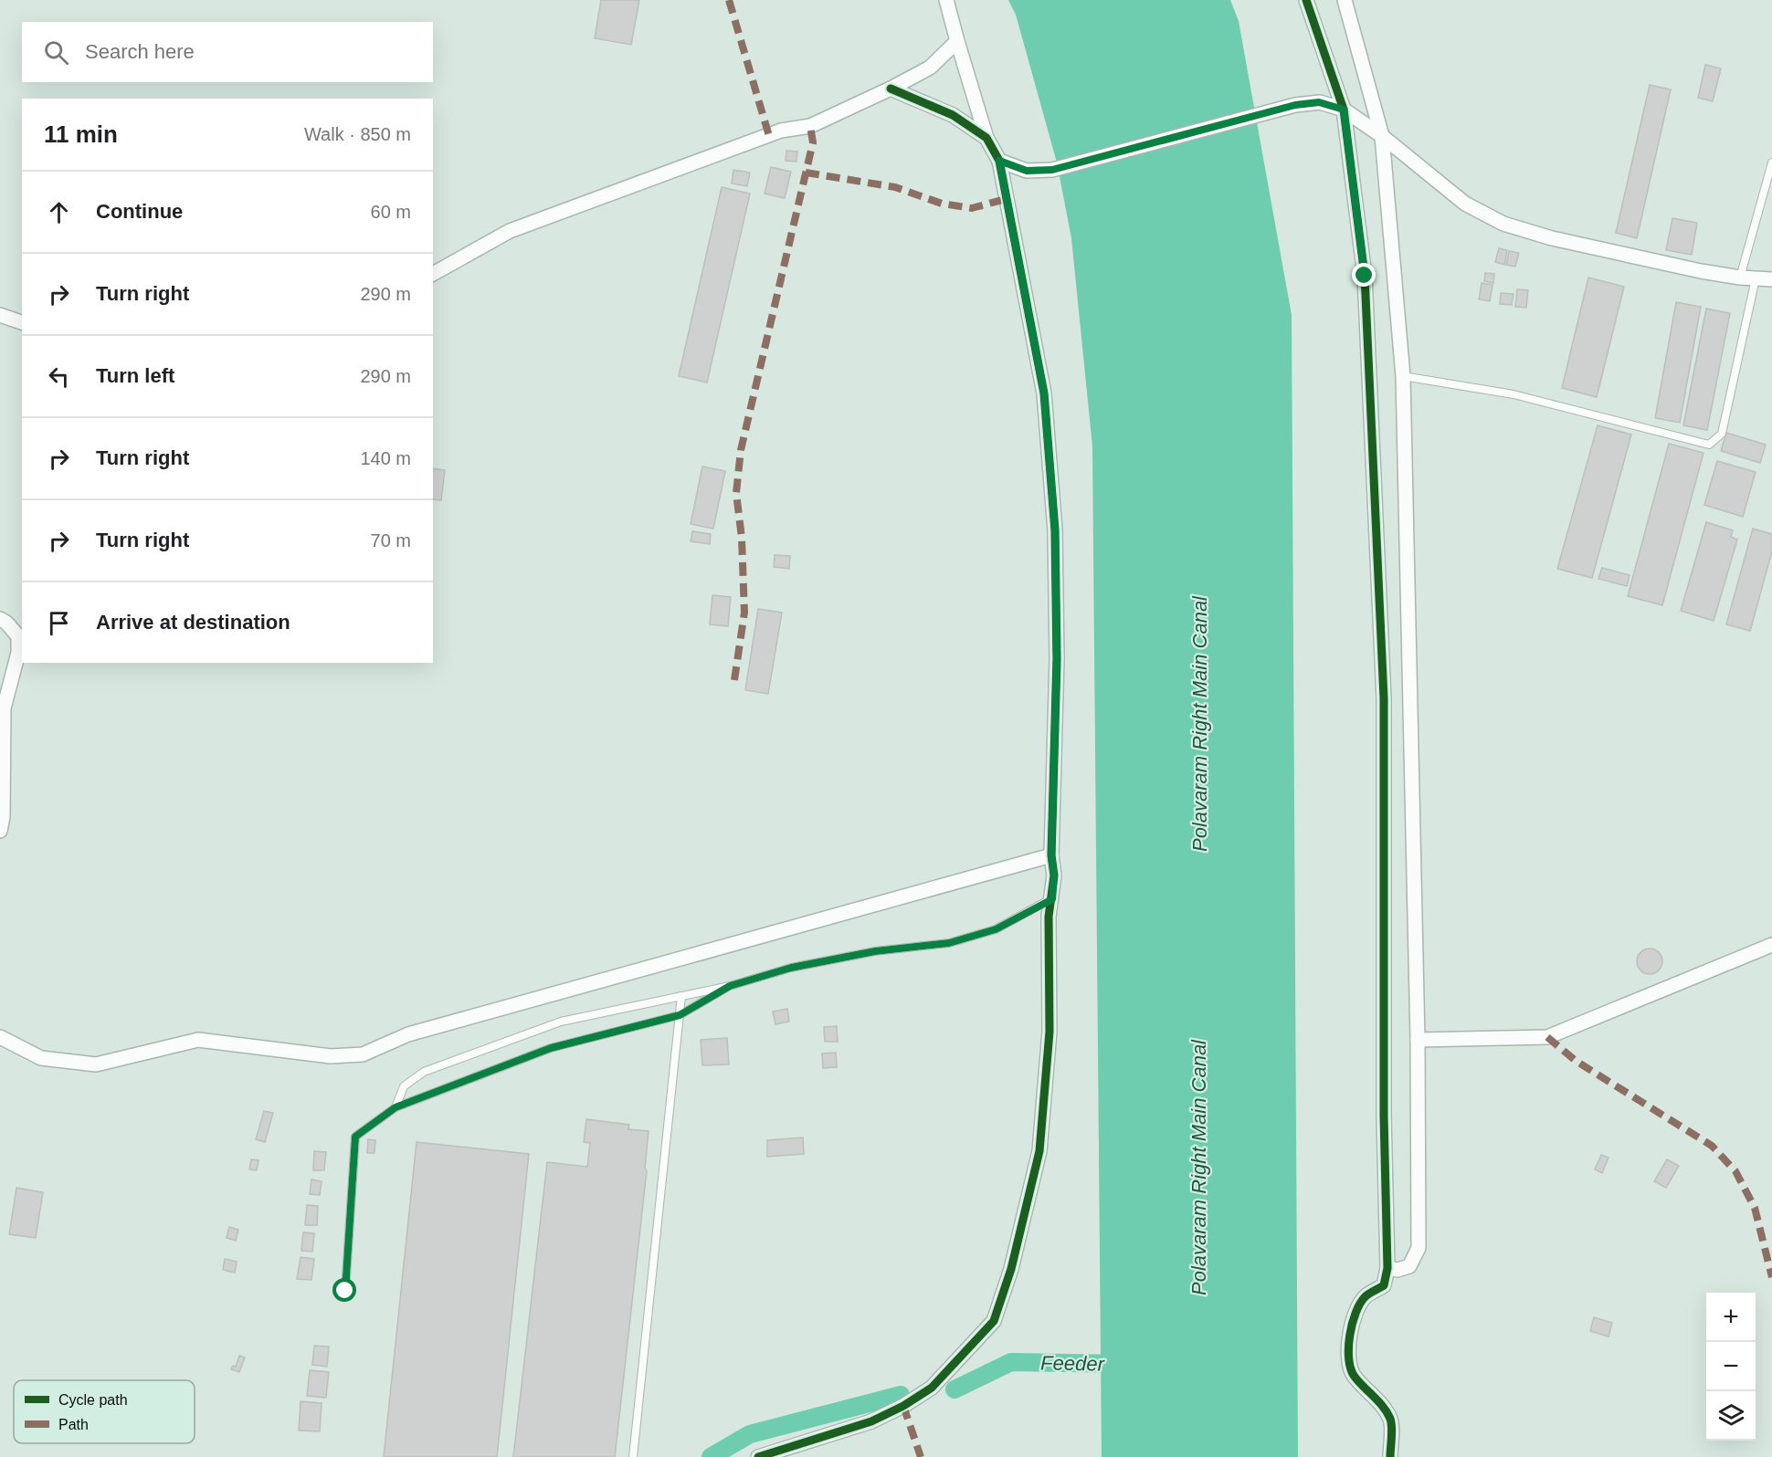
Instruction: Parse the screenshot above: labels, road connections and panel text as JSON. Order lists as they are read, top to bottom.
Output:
{
  "water": ["Polavaram Right Main Canal", "Feeder"],
  "legend": ["Cycle path", "Path"],
  "page": {
    "search": "Search here",
    "heading": ["11 min", "Walk · 850 m"],
    "list": [
      ["Continue", "60 m"],
      ["Turn right", "290 m"],
      ["Turn left", "290 m"],
      ["Turn right", "140 m"],
      ["Turn right", "70 m"],
      "Arrive at destination"
    ],
    "map_buttons": ["+", "−"]
  }
}
